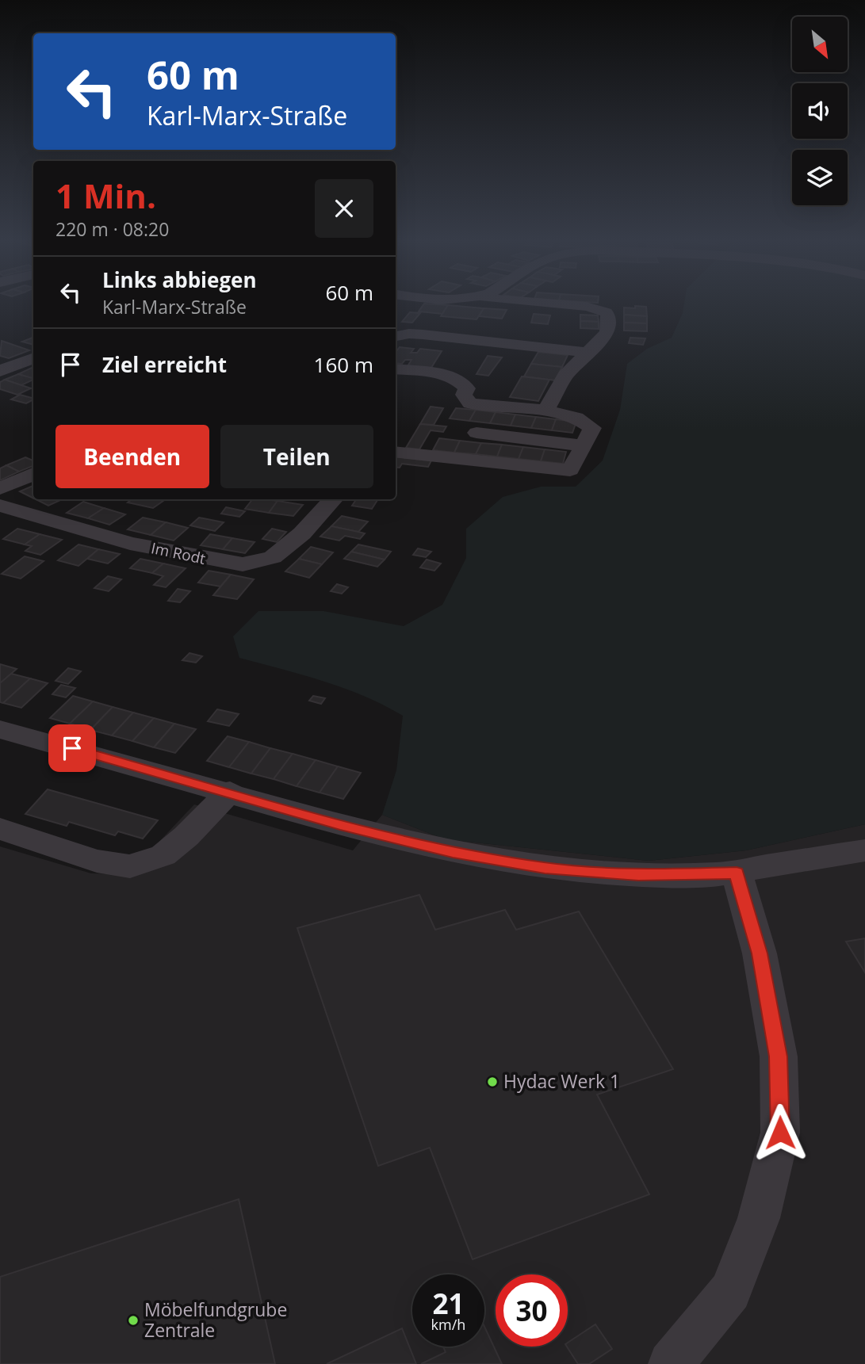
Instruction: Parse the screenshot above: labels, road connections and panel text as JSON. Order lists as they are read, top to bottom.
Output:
{
  "streets": {
    "street": ["Im Rodt"]
  },
  "places": ["Hydac Werk 1", "Möbelfundgrube Zentrale"],
  "north": "bottom right",
  "page": {
    "turn": ["60 m", "Karl-Marx-Straße"],
    "heading": ["1 Min.", "220 m · 08:20"],
    "list": [
      {
        "name": "Links abbiegen",
        "note": "Karl-Marx-Straße",
        "value": "60 m"
      },
      {
        "name": "Ziel erreicht",
        "value": "160 m"
      }
    ],
    "buttons": ["Beenden", "Teilen"],
    "speed": "21 km/h",
    "limit": "30"
  }
}
